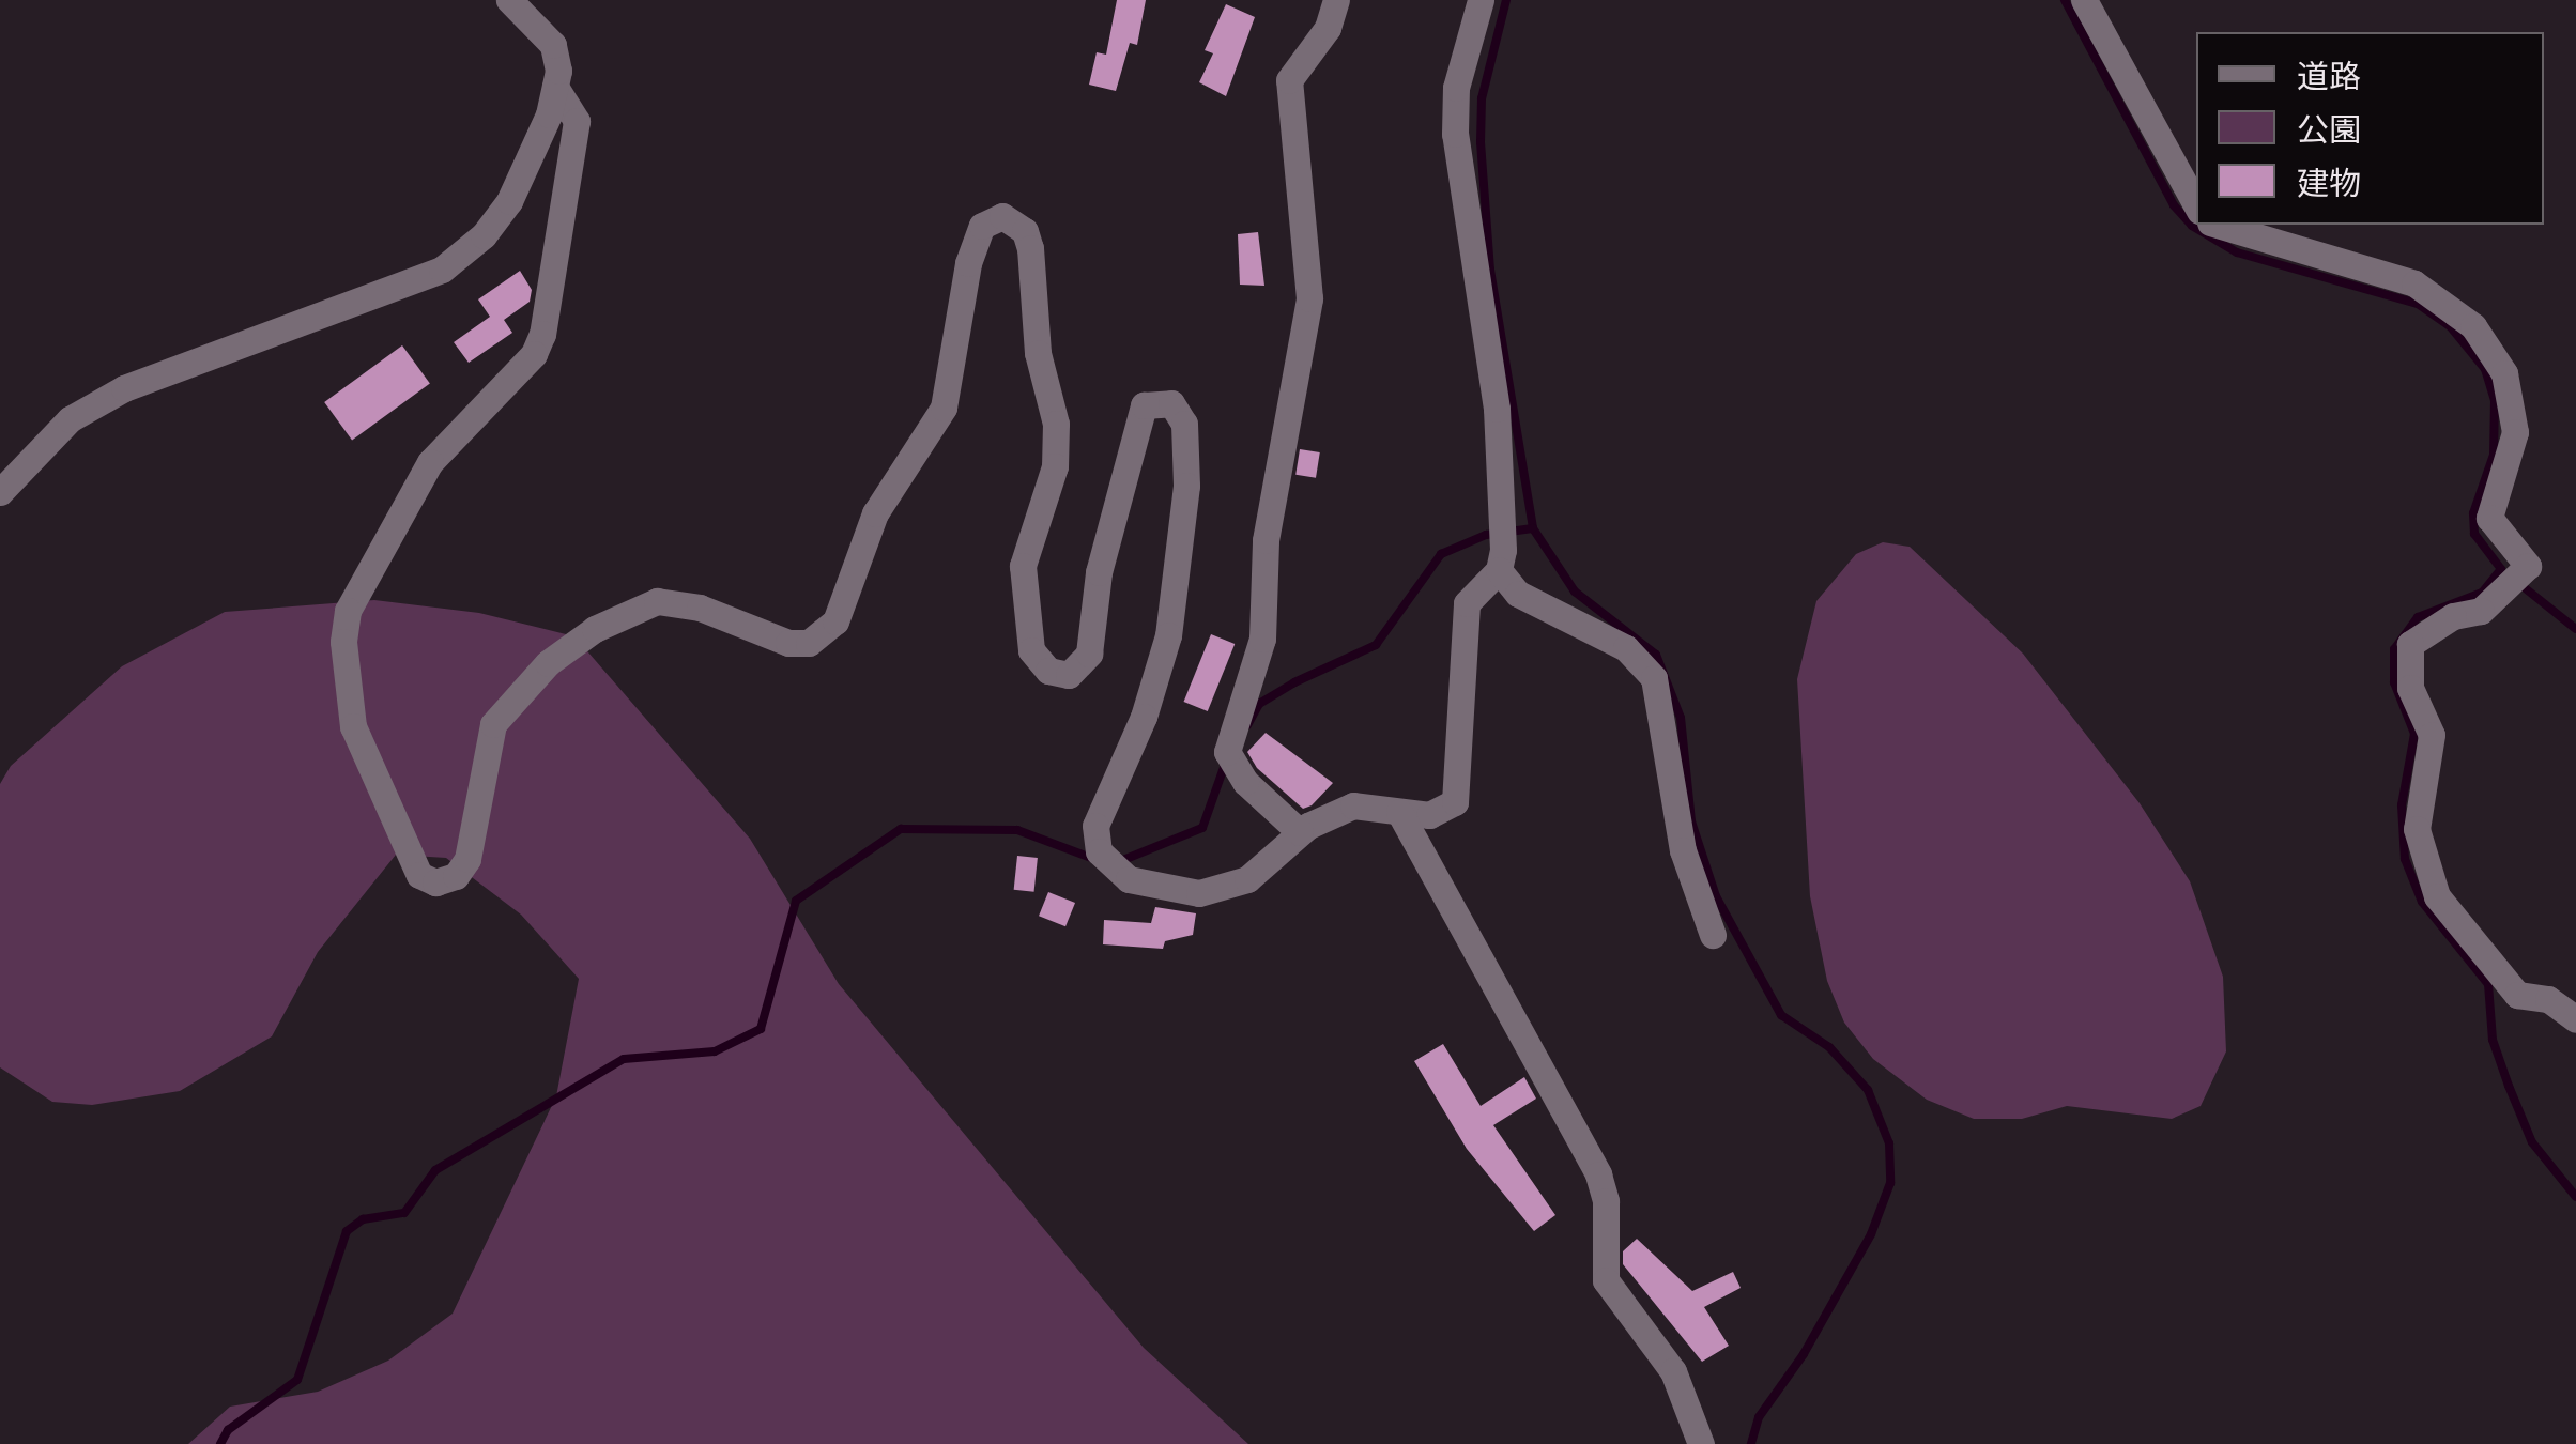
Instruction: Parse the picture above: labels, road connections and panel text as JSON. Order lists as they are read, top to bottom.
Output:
{
  "legend": ["道路", "公園", "建物"]
}
